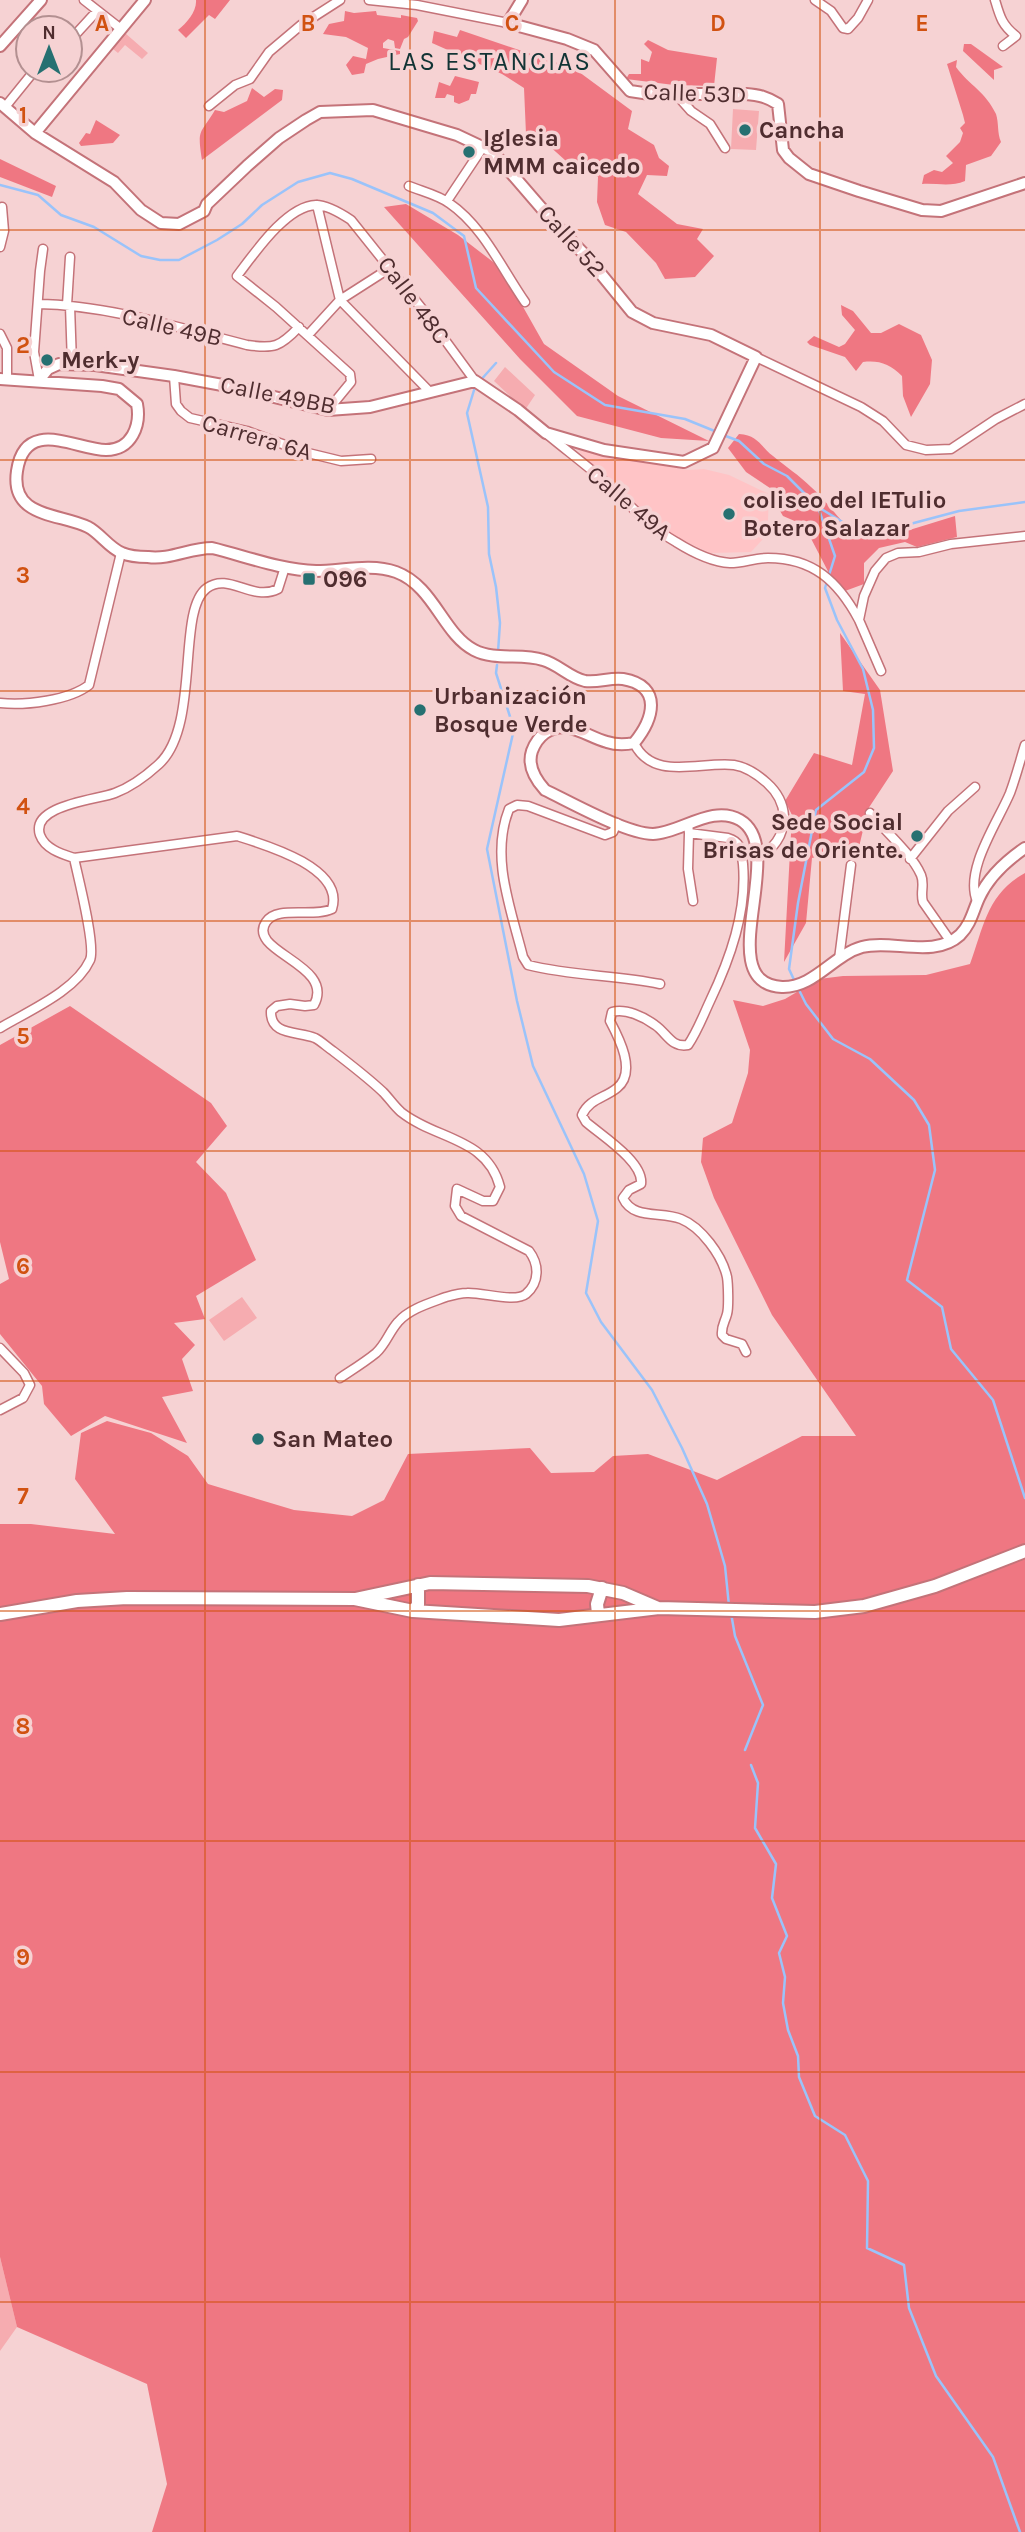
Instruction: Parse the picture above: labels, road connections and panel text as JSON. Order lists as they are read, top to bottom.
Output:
{
  "streets": {
    "street": [
      "Calle 53D",
      "Calle 52",
      "Calle 48C",
      "Calle 49B",
      "Calle 49BB",
      "Carrera 6A",
      "Calle 49A"
    ]
  },
  "crossings": [
    ["Calle 48C", "Calle 49BB"],
    ["Calle 49B", "Calle 49BB"],
    ["Calle 49BB", "Carrera 6A"]
  ],
  "districts": ["LAS ESTANCIAS"],
  "places": {
    "other": [
      "Cancha",
      "Iglesia MMM caicedo",
      "Merk-y",
      "coliseo del IETulio Botero Salazar",
      "Urbanización Bosque Verde",
      "Sede Social Brisas de Oriente.",
      "San Mateo"
    ],
    "transit": ["096"]
  },
  "north": "top",
  "grid": {
    "columns": [
      "A",
      "B",
      "C",
      "D",
      "E"
    ],
    "rows": [
      "1",
      "2",
      "3",
      "4",
      "5",
      "6",
      "7",
      "8",
      "9"
    ]
  }
}
